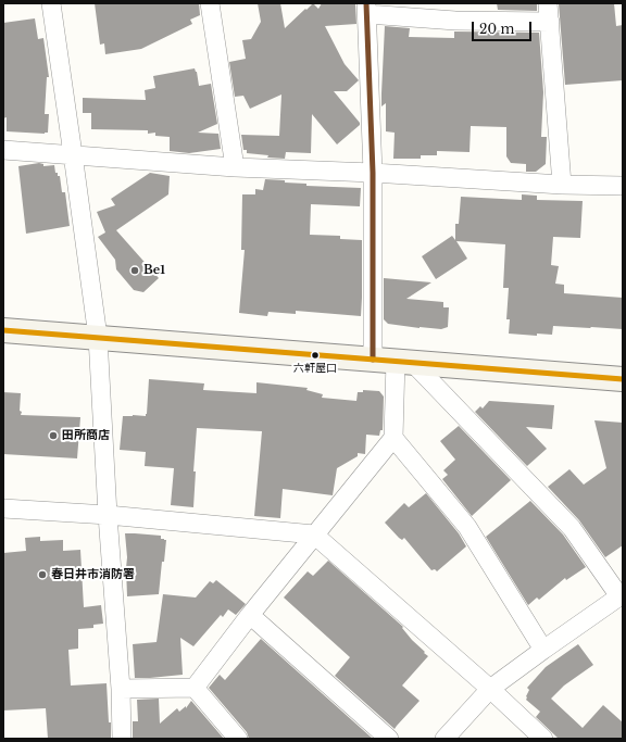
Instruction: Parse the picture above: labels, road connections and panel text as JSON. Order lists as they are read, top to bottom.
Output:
{
  "places": [
    "Be1",
    "六軒屋口",
    "田所商店",
    "春日井市消防署"
  ],
  "scale_bar": "20 m"
}
